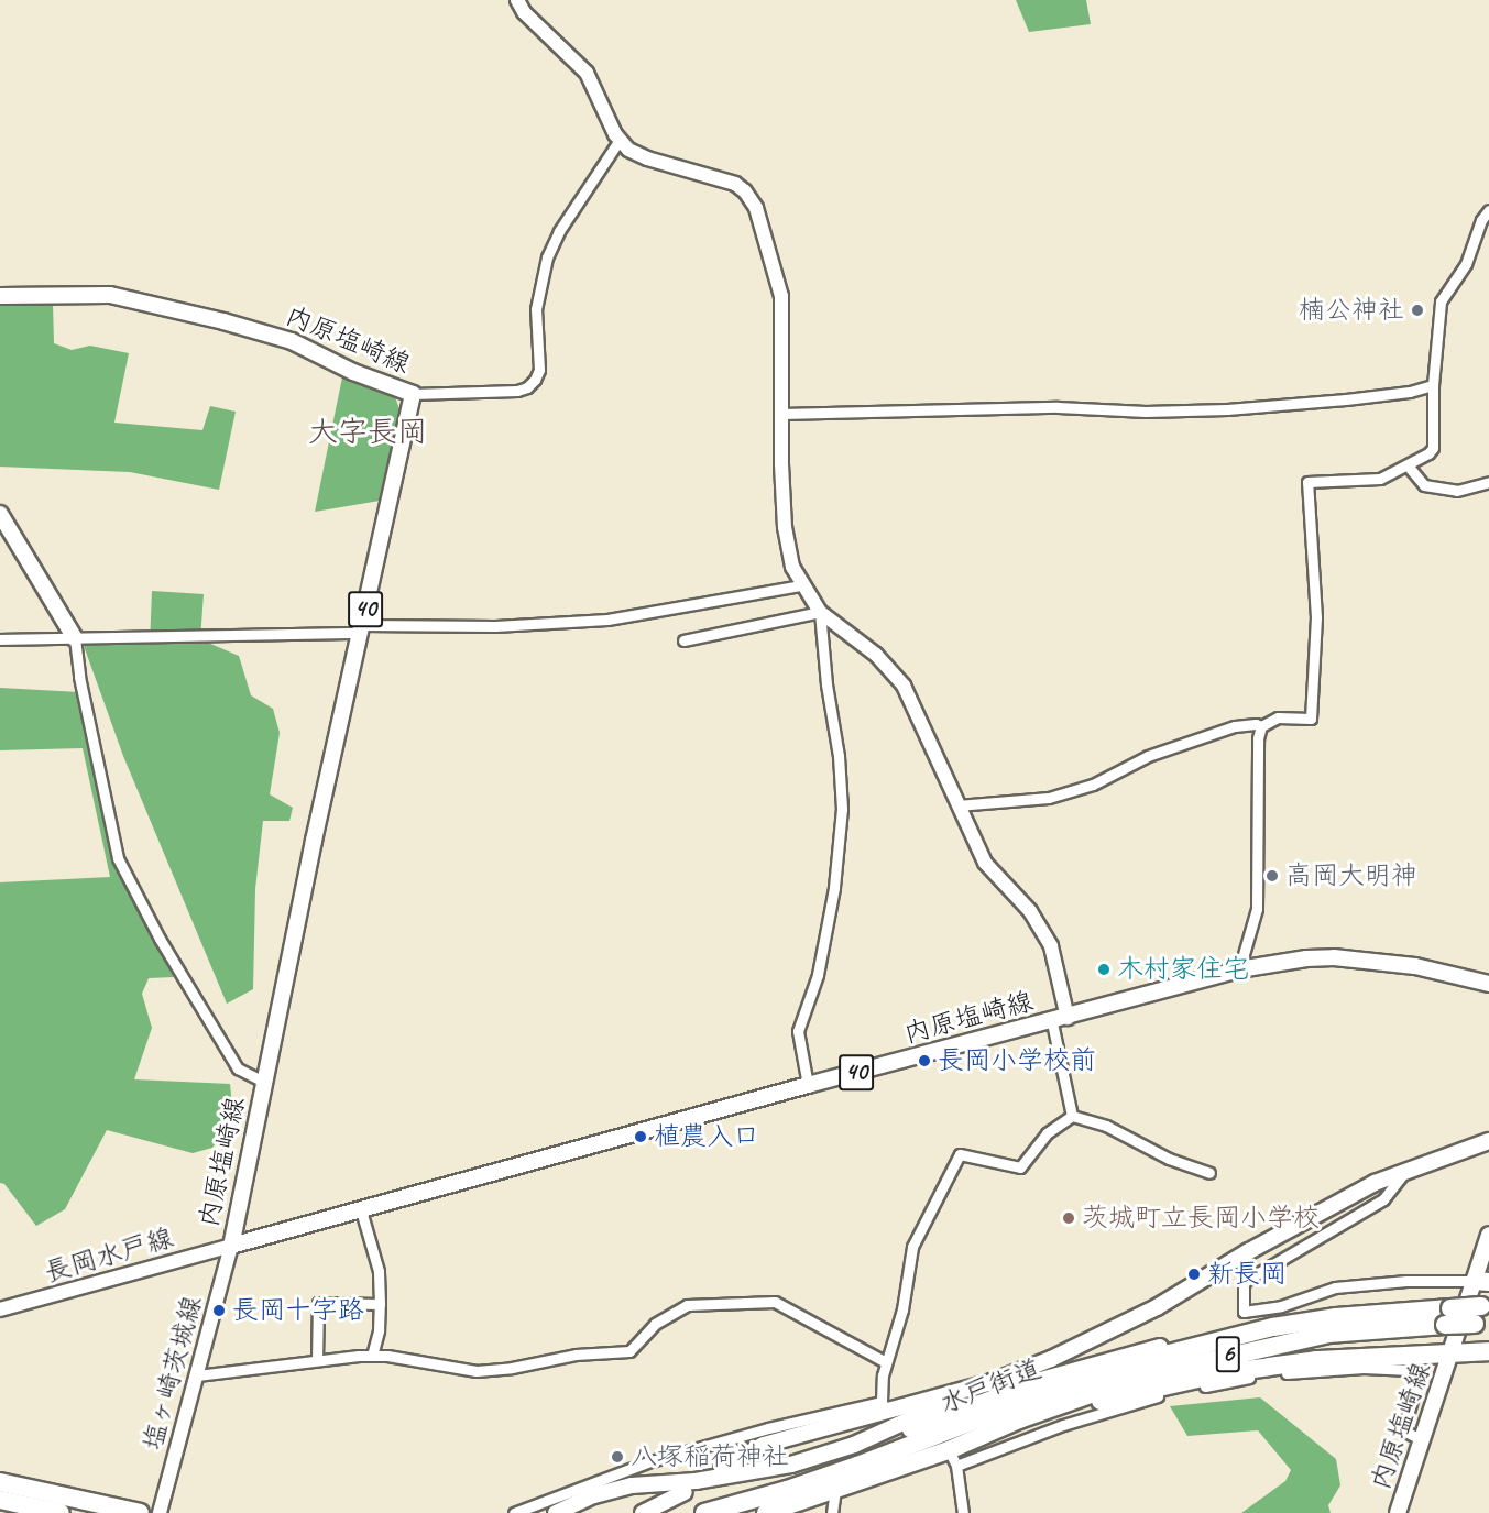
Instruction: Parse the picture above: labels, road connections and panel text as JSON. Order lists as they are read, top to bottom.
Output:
{
  "streets": {
    "highway": ["6", "水戸街道"],
    "main road": ["内原塩崎線", "40"],
    "street": ["長岡水戸線", "塩ヶ崎茨城線"]
  },
  "crossings": [
    ["内原塩崎線", "長岡水戸線"],
    ["内原塩崎線", "塩ヶ崎茨城線"],
    ["長岡水戸線", "塩ヶ崎茨城線"],
    ["6", "水戸街道"]
  ],
  "districts": ["大字長岡"],
  "places": [
    "楠公神社",
    "高岡大明神",
    "木村家住宅",
    "長岡小学校前",
    "植農入口",
    "茨城町立長岡小学校",
    "新長岡",
    "長岡十字路",
    "八塚稲荷神社"
  ]
}
